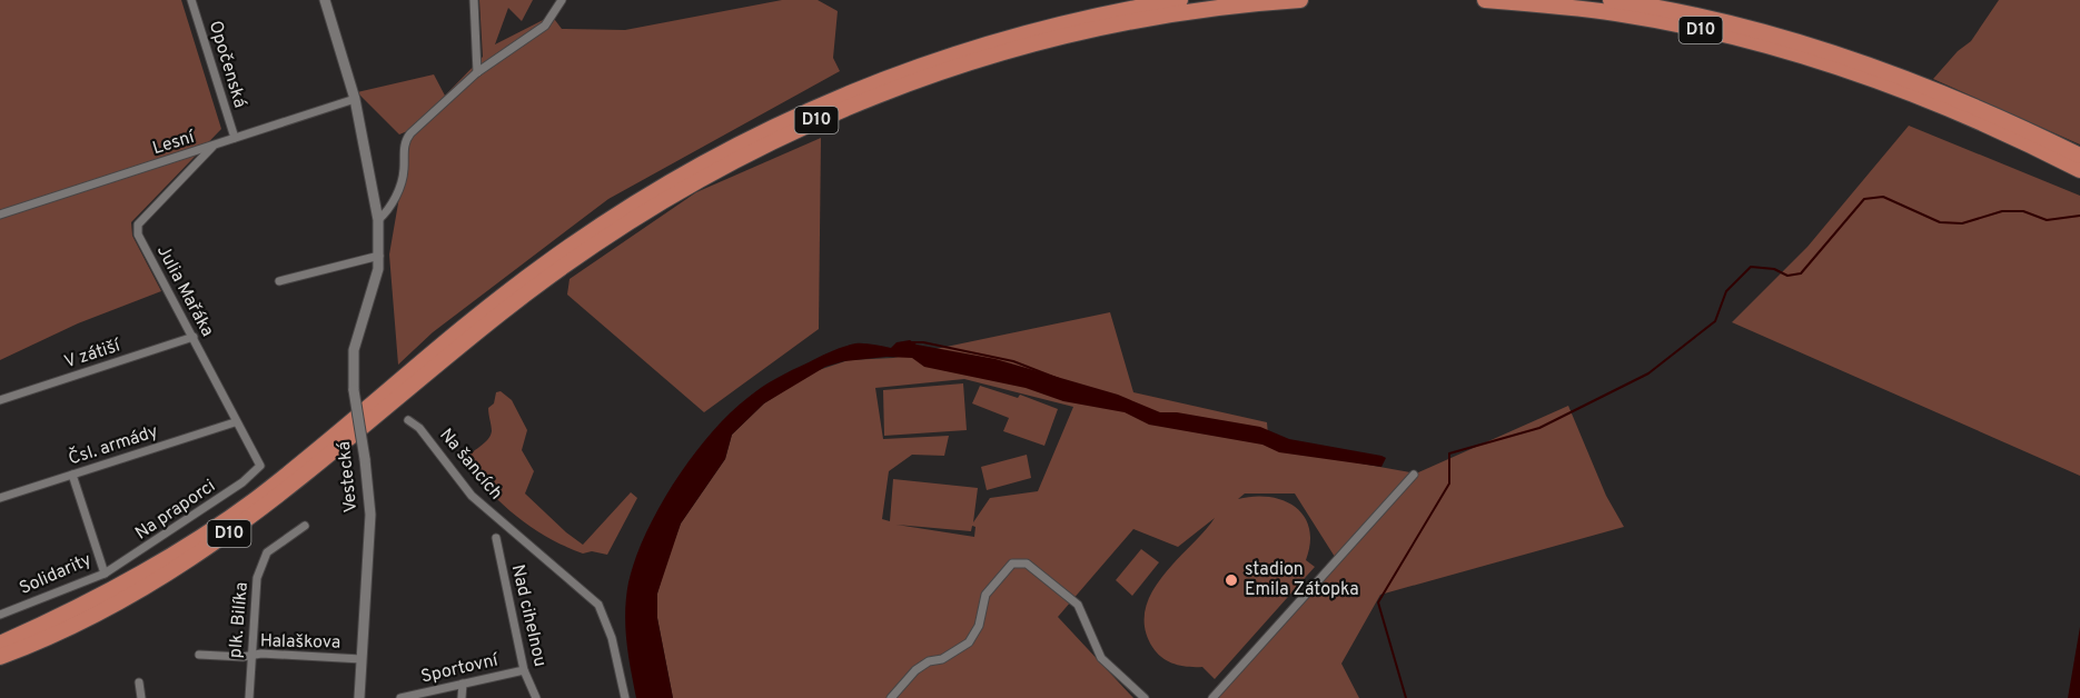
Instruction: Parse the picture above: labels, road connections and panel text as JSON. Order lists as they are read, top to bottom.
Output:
{
  "streets": {
    "highway": ["D10"],
    "street": [
      "Opočenská",
      "Lesní",
      "Julia Mařáka",
      "V zátiší",
      "Čsl. armády",
      "Na šancích",
      "Vestecká",
      "Na praporci",
      "Solidarity",
      "Nad cihelnou",
      "plk. Bilíka",
      "Halaškova",
      "Sportovní"
    ]
  },
  "crossings": [
    ["Opočenská", "Lesní"],
    ["Lesní", "Julia Mařáka"],
    ["Lesní", "Vestecká"],
    ["Julia Mařáka", "V zátiší"],
    ["Julia Mařáka", "Čsl. armády"],
    ["Julia Mařáka", "Na praporci"],
    ["Čsl. armády", "Solidarity"],
    ["Vestecká", "Halaškova"],
    ["Na praporci", "Solidarity"],
    ["Nad cihelnou", "Sportovní"],
    ["plk. Bilíka", "Halaškova"]
  ],
  "places": ["stadion Emila Zátopka"]
}
